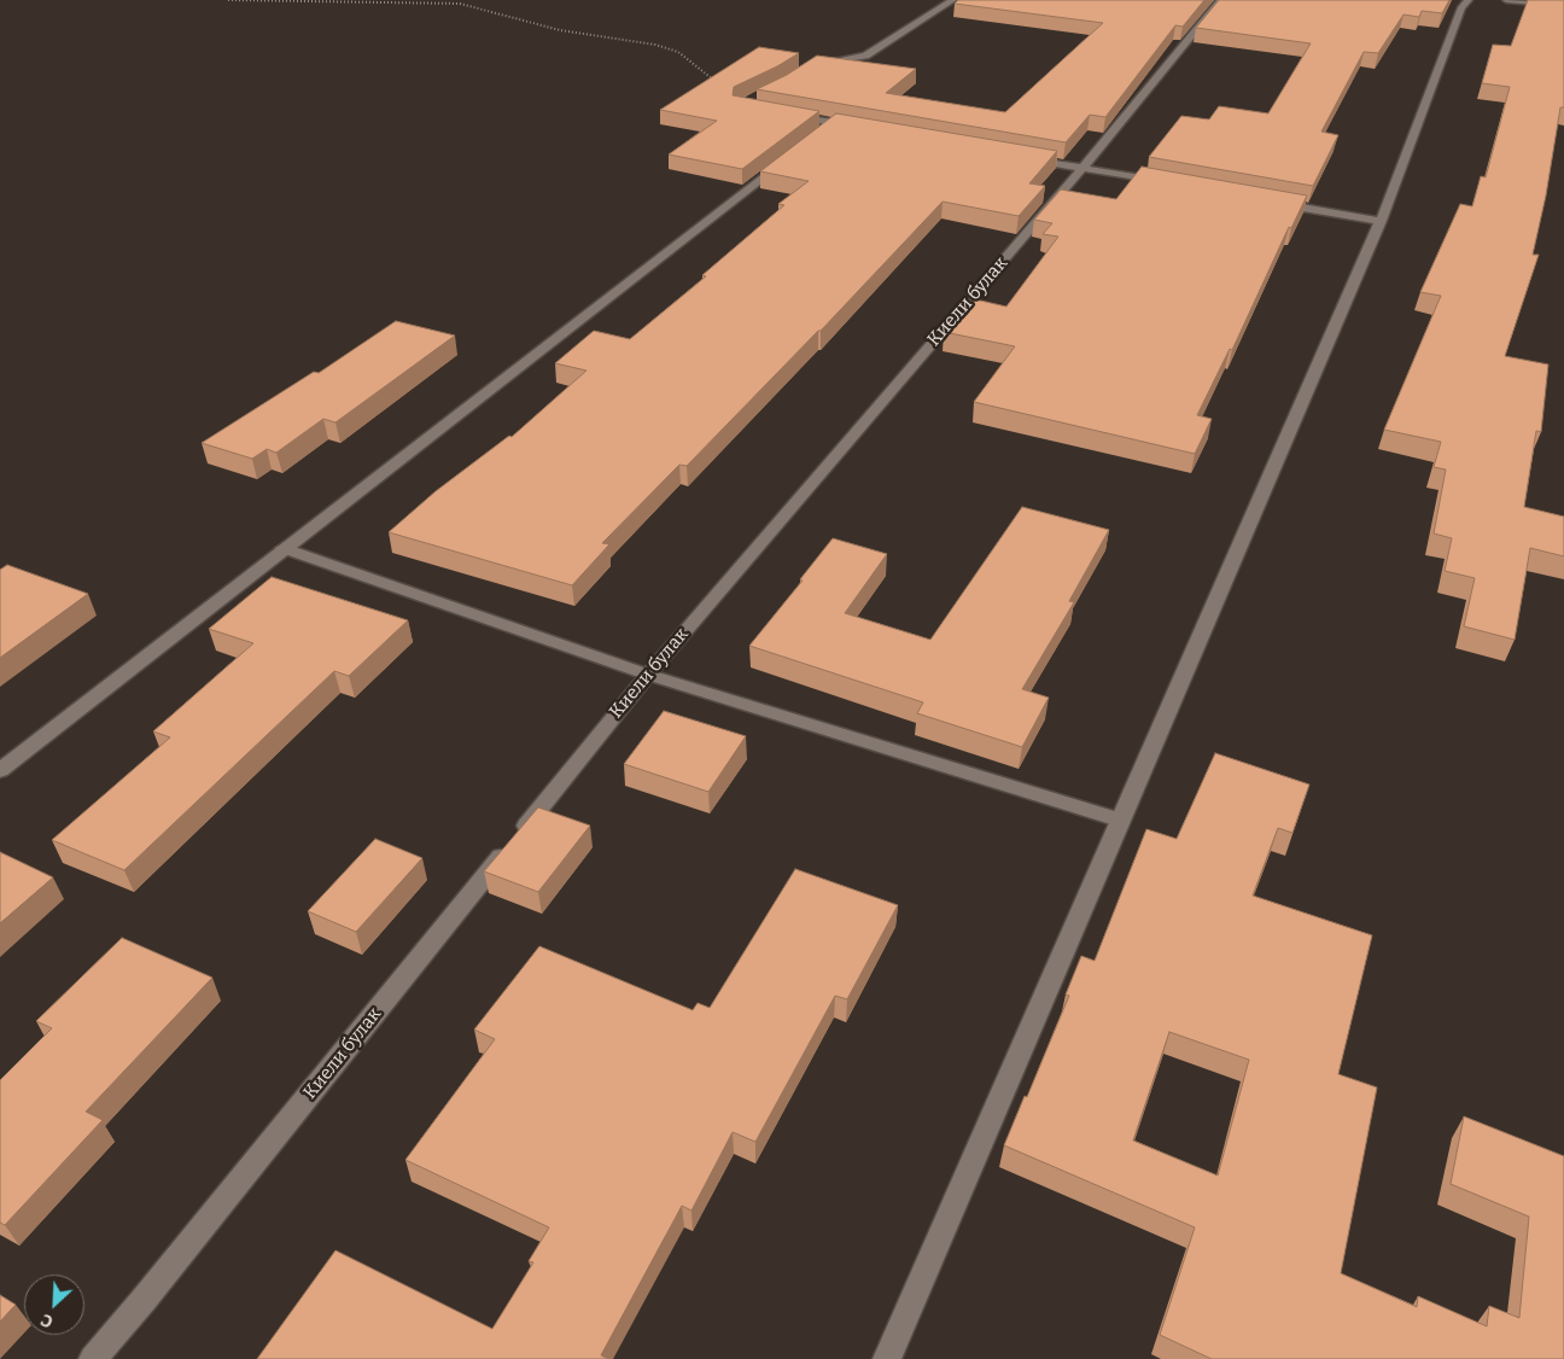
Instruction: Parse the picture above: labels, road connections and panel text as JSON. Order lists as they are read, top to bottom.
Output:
{
  "streets": {
    "street": ["Киели булак"]
  },
  "north": "bottom left"
}
